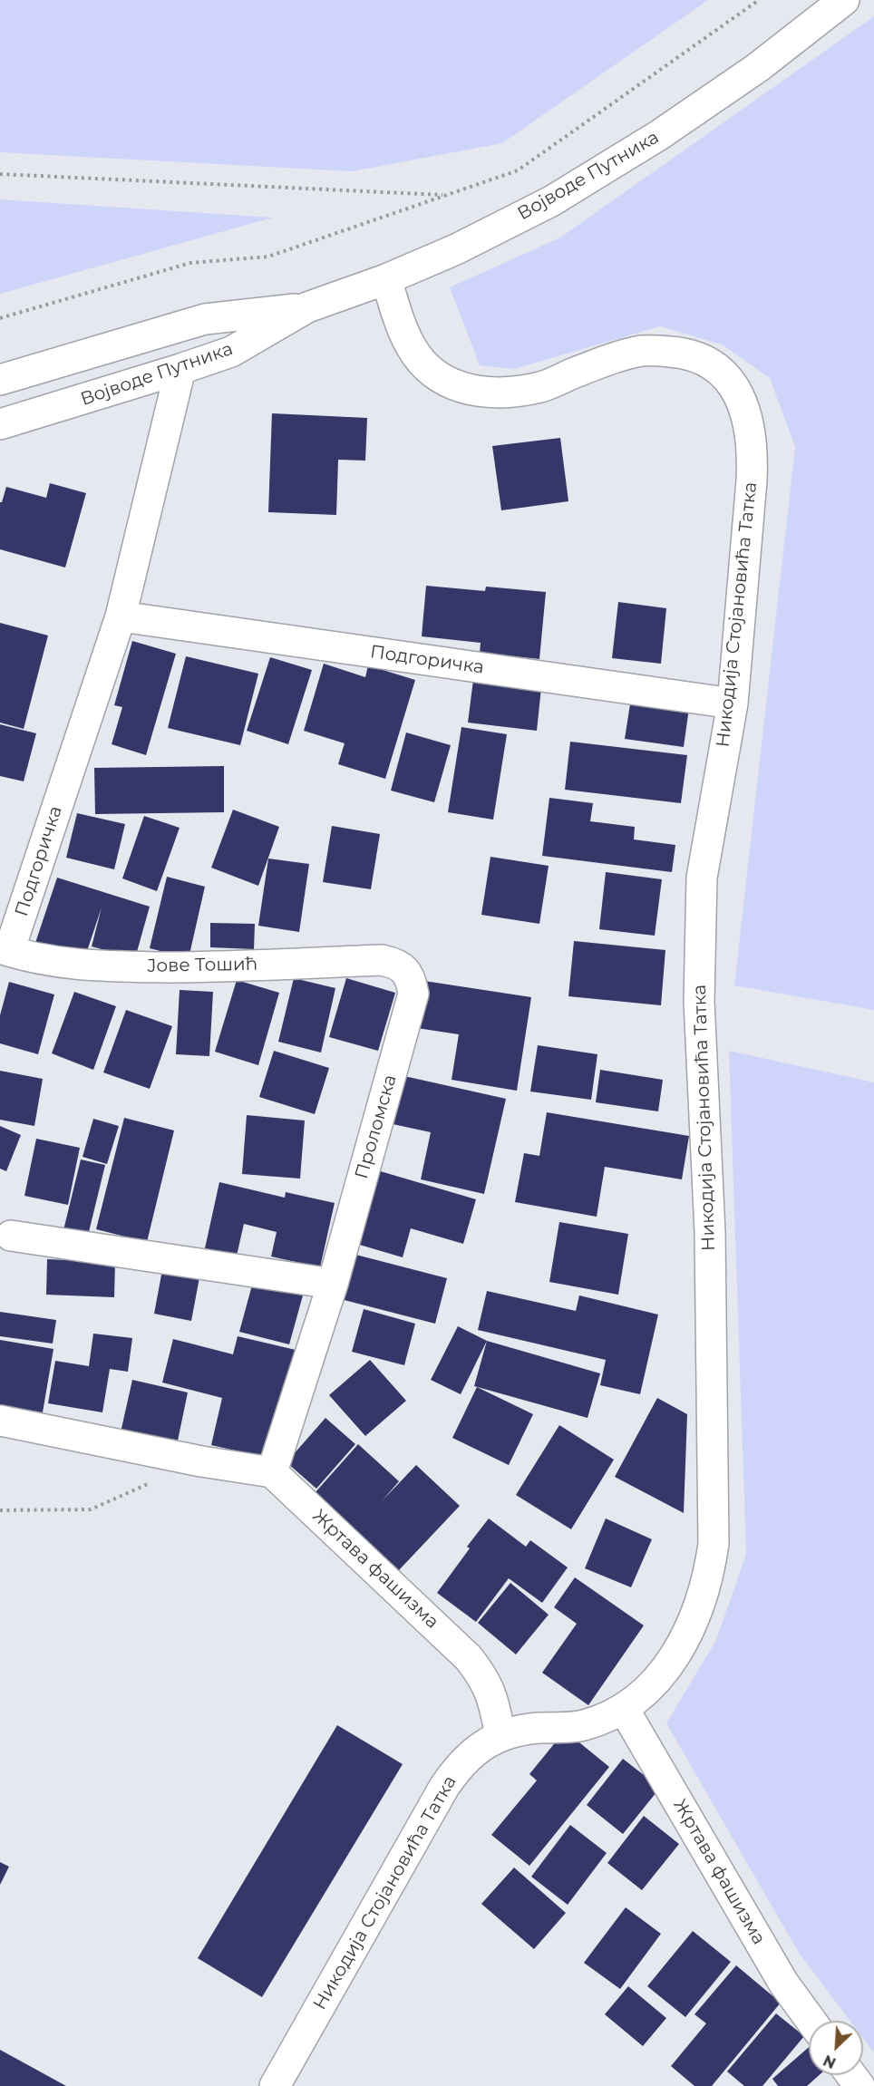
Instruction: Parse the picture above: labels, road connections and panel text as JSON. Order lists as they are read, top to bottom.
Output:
{
  "streets": {
    "street": [
      "Војводе Путника",
      "Никодија Стојановића Татка",
      "Подгоричка",
      "Јове Тошић",
      "Проломска",
      "Жртава фашизма"
    ]
  },
  "crossings": [
    ["Војводе Путника", "Никодија Стојановића Татка"],
    ["Војводе Путника", "Подгоричка"],
    ["Никодија Стојановића Татка", "Подгоричка"],
    ["Никодија Стојановића Татка", "Жртава фашизма"],
    ["Подгоричка", "Јове Тошић"],
    ["Јове Тошић", "Проломска"],
    ["Проломска", "Жртава фашизма"]
  ],
  "north": "bottom left"
}
